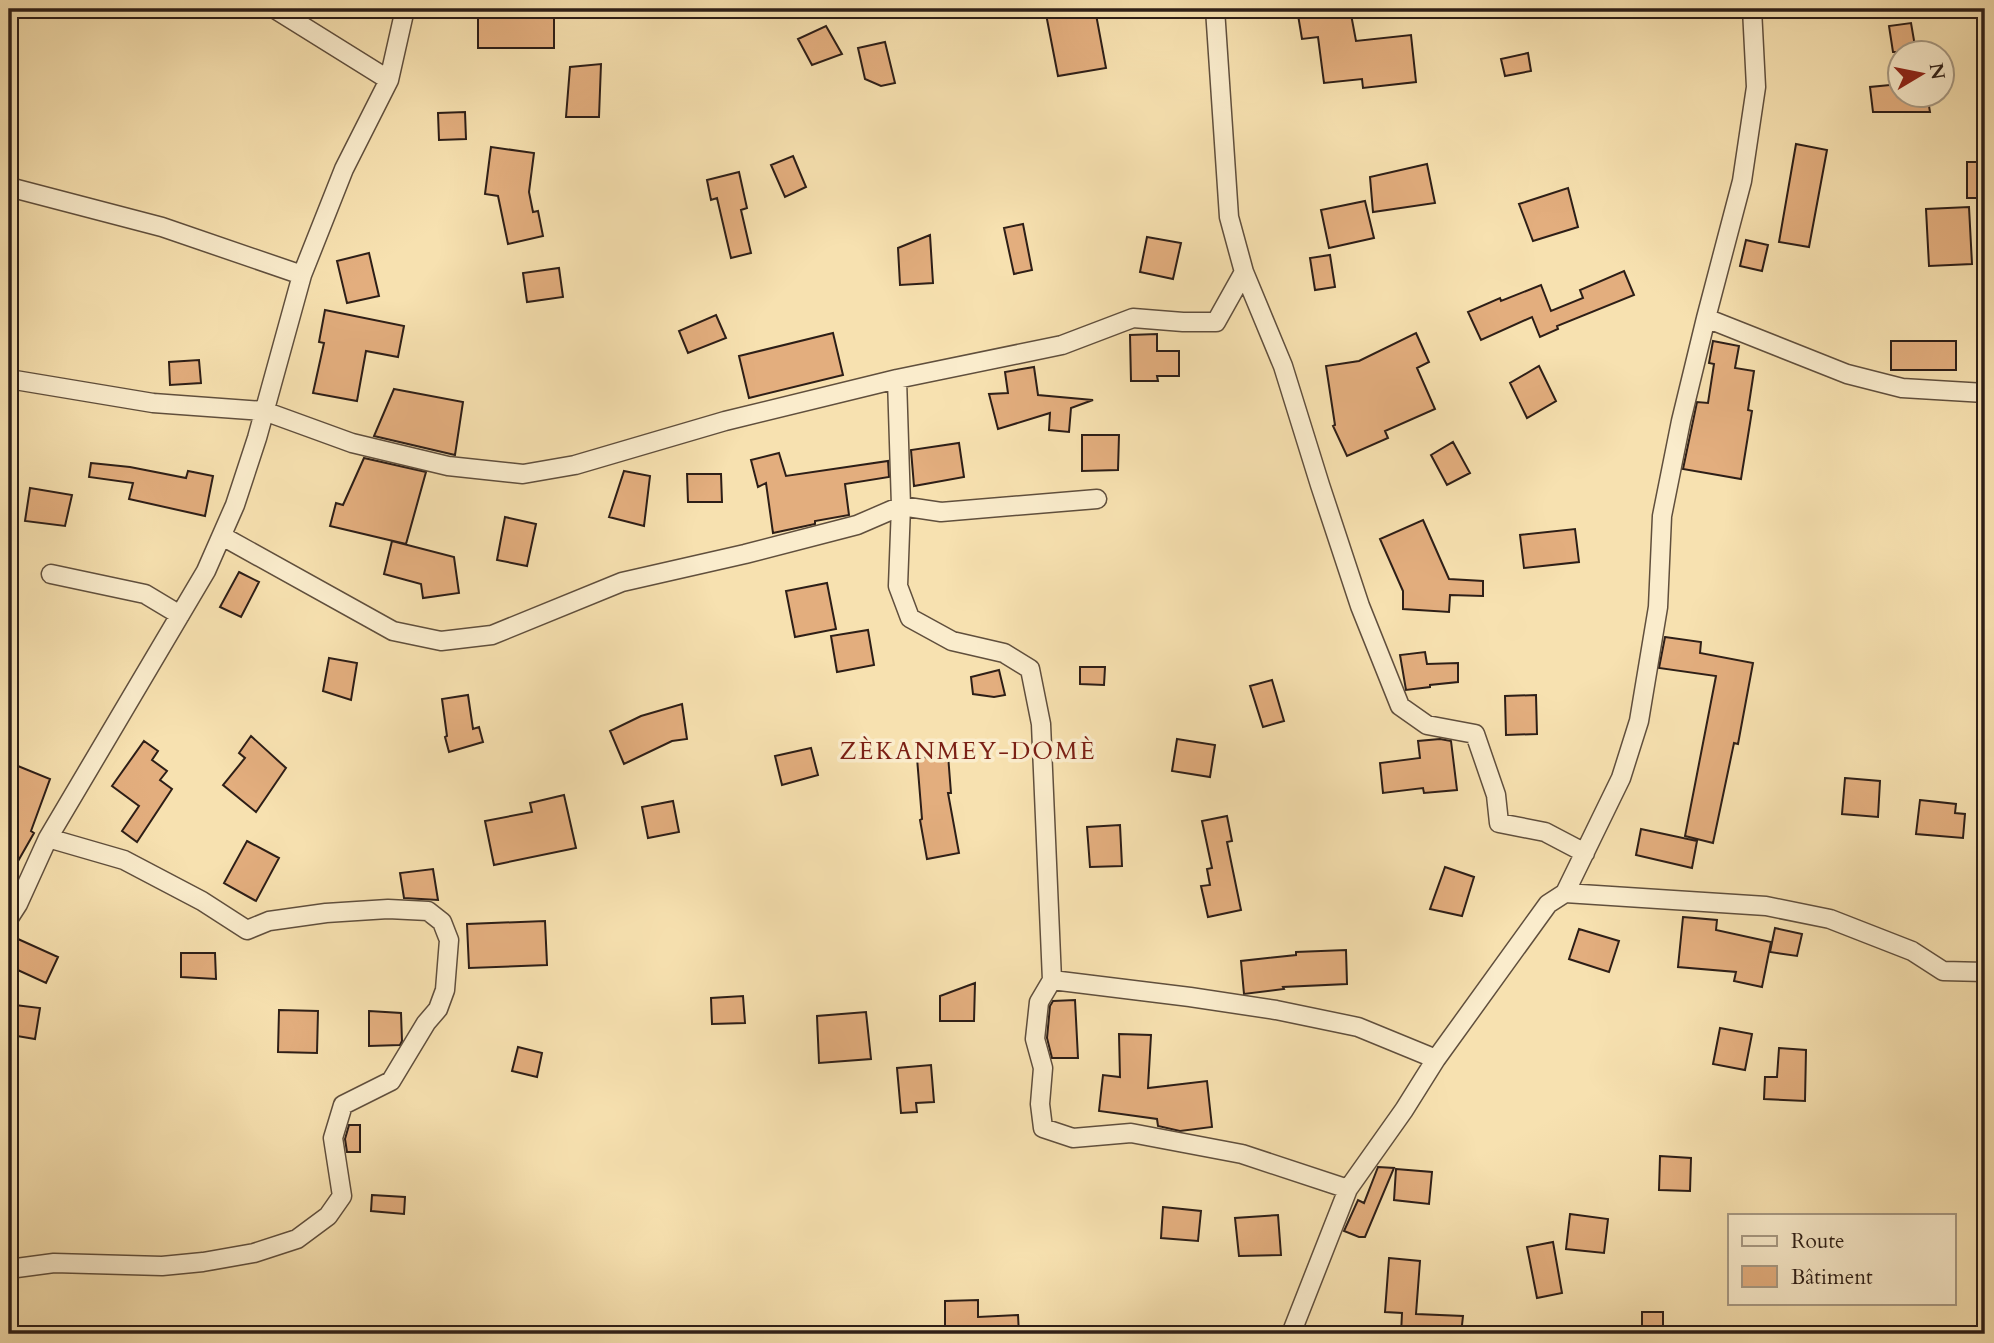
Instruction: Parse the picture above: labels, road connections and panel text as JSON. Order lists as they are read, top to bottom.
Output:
{
  "districts": ["ZÈKANMEY-DOMÈ"],
  "legend": ["Route", "Bâtiment"],
  "north": "right"
}
